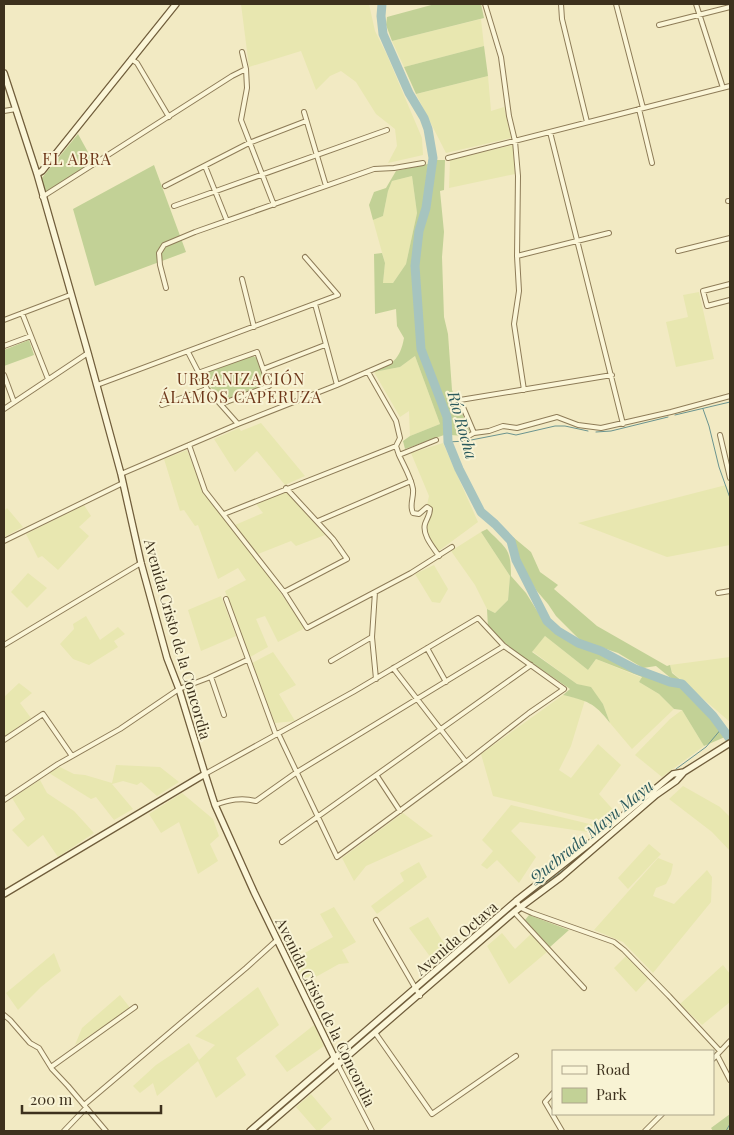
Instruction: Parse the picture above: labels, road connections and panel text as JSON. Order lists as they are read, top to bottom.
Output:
{
  "streets": {
    "main road": ["Avenida Cristo de la Concordia", "Avenida Octava"]
  },
  "crossings": [
    ["Avenida Cristo de la Concordia", "Avenida Octava"]
  ],
  "districts": ["EL ABRA", "URBANIZACIÓN ÁLAMOS CAPERUZA"],
  "water": ["Río Rocha", "Quebrada Mayu Mayu"],
  "legend": ["Road", "Park"],
  "scale_bar": "200 m"
}
